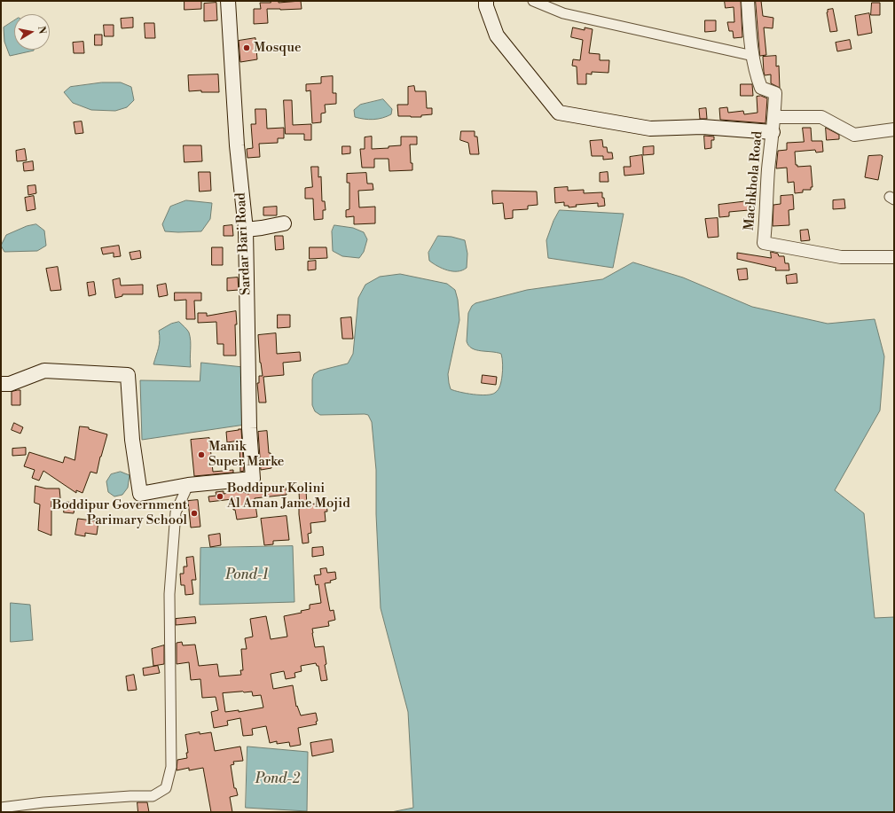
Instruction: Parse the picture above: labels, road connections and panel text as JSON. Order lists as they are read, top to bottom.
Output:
{
  "streets": {
    "main road": ["Sardar Bari Road"],
    "street": ["Machkhola Road"]
  },
  "water": ["Pond-1", "Pond-2"],
  "places": [
    "Mosque",
    "Manik Super Marke",
    "Boddipur Kolini Al Aman Jame Mojid",
    "Boddipur Government Parimary School"
  ],
  "north": "right"
}
